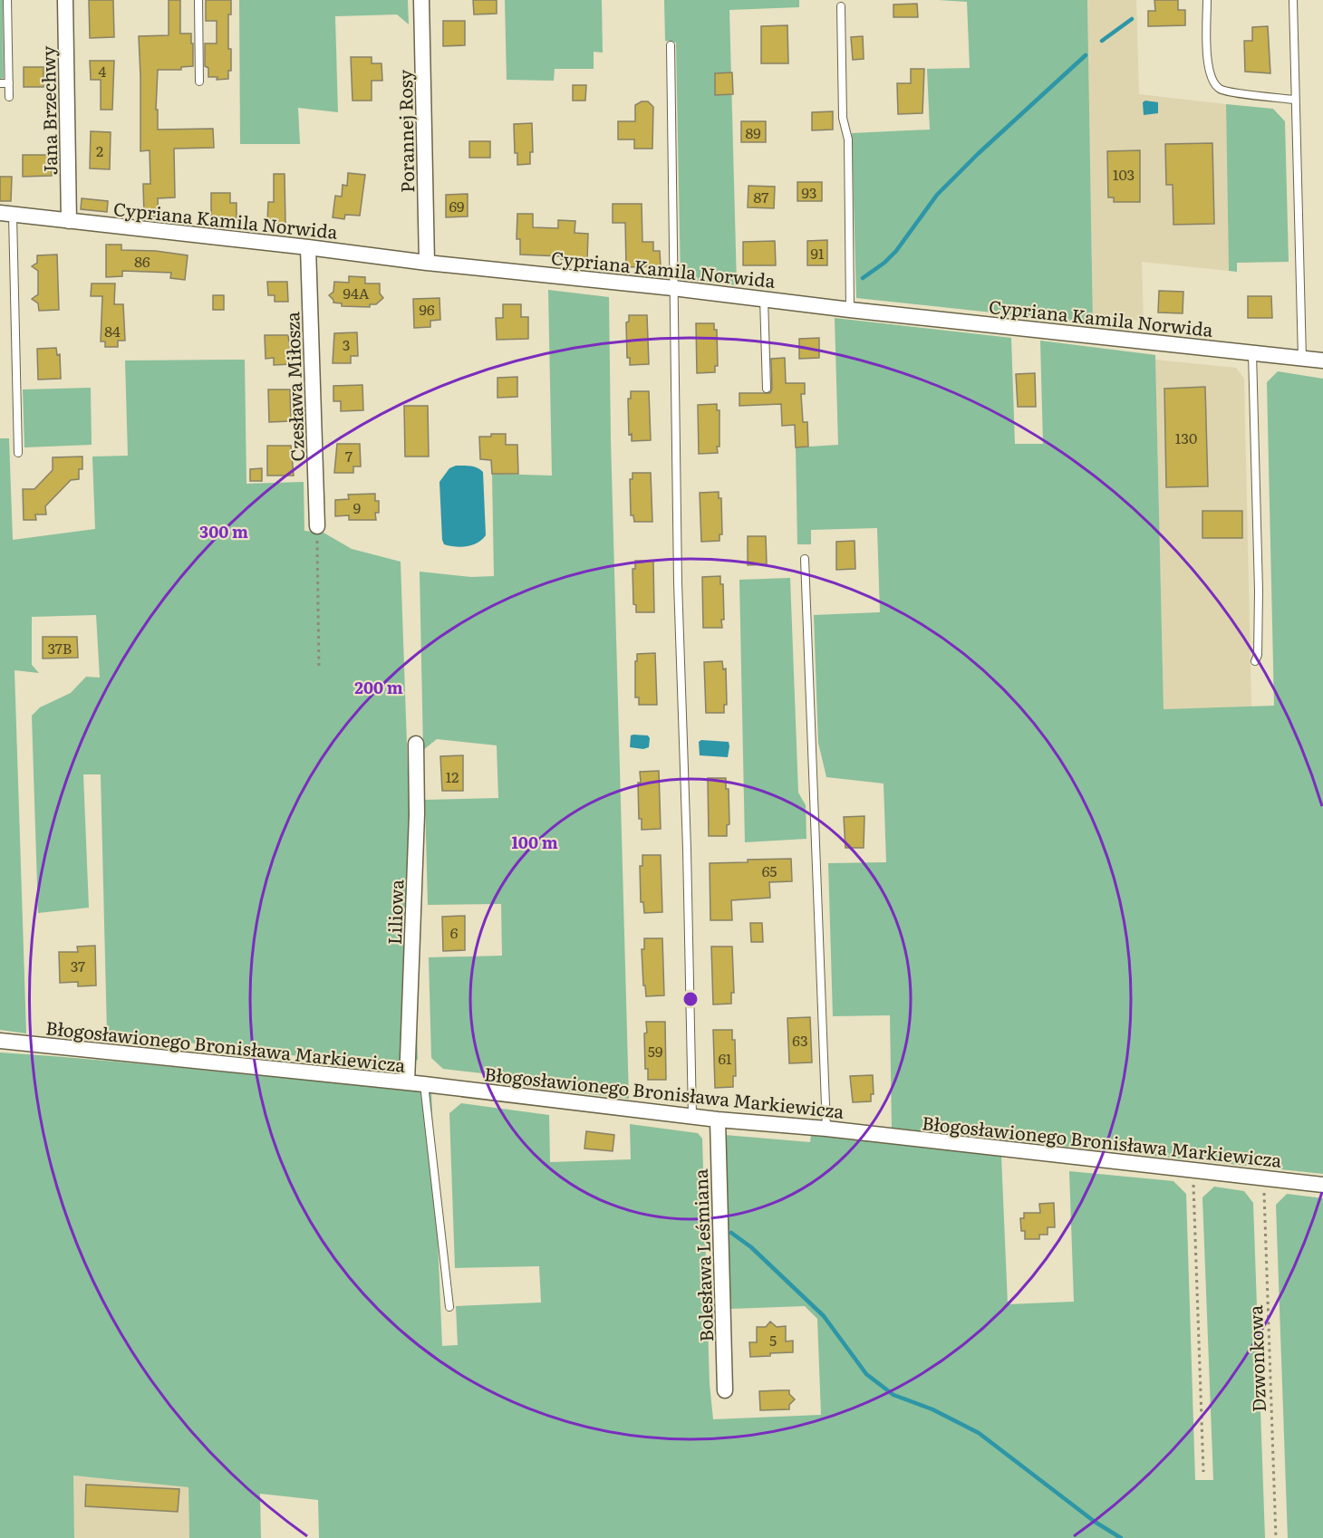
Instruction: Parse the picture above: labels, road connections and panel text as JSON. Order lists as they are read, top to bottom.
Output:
{
  "streets": {
    "street": [
      "Jana Brzechwy",
      "Porannej Rosy",
      "Cypriana Kamila Norwida",
      "Czesława Miłosza",
      "Liliowa",
      "Błogosławionego Bronisława Markiewicza",
      "Bolesława Leśmiana"
    ],
    "path": ["Dzwonkowa"]
  },
  "crossings": [
    ["Jana Brzechwy", "Cypriana Kamila Norwida"],
    ["Porannej Rosy", "Cypriana Kamila Norwida"],
    ["Cypriana Kamila Norwida", "Czesława Miłosza"],
    ["Liliowa", "Błogosławionego Bronisława Markiewicza"],
    ["Błogosławionego Bronisława Markiewicza", "Bolesława Leśmiana"],
    ["Błogosławionego Bronisława Markiewicza", "Dzwonkowa"]
  ],
  "house_numbers": [
    "4",
    "89",
    "2",
    "103",
    "93",
    "87",
    "69",
    "91",
    "86",
    "94A",
    "96",
    "84",
    "3",
    "130",
    "7",
    "9",
    "37B",
    "12",
    "65",
    "6",
    "37",
    "63",
    "59",
    "61",
    "5"
  ],
  "rings": ["300 m", "200 m", "100 m"]
}
